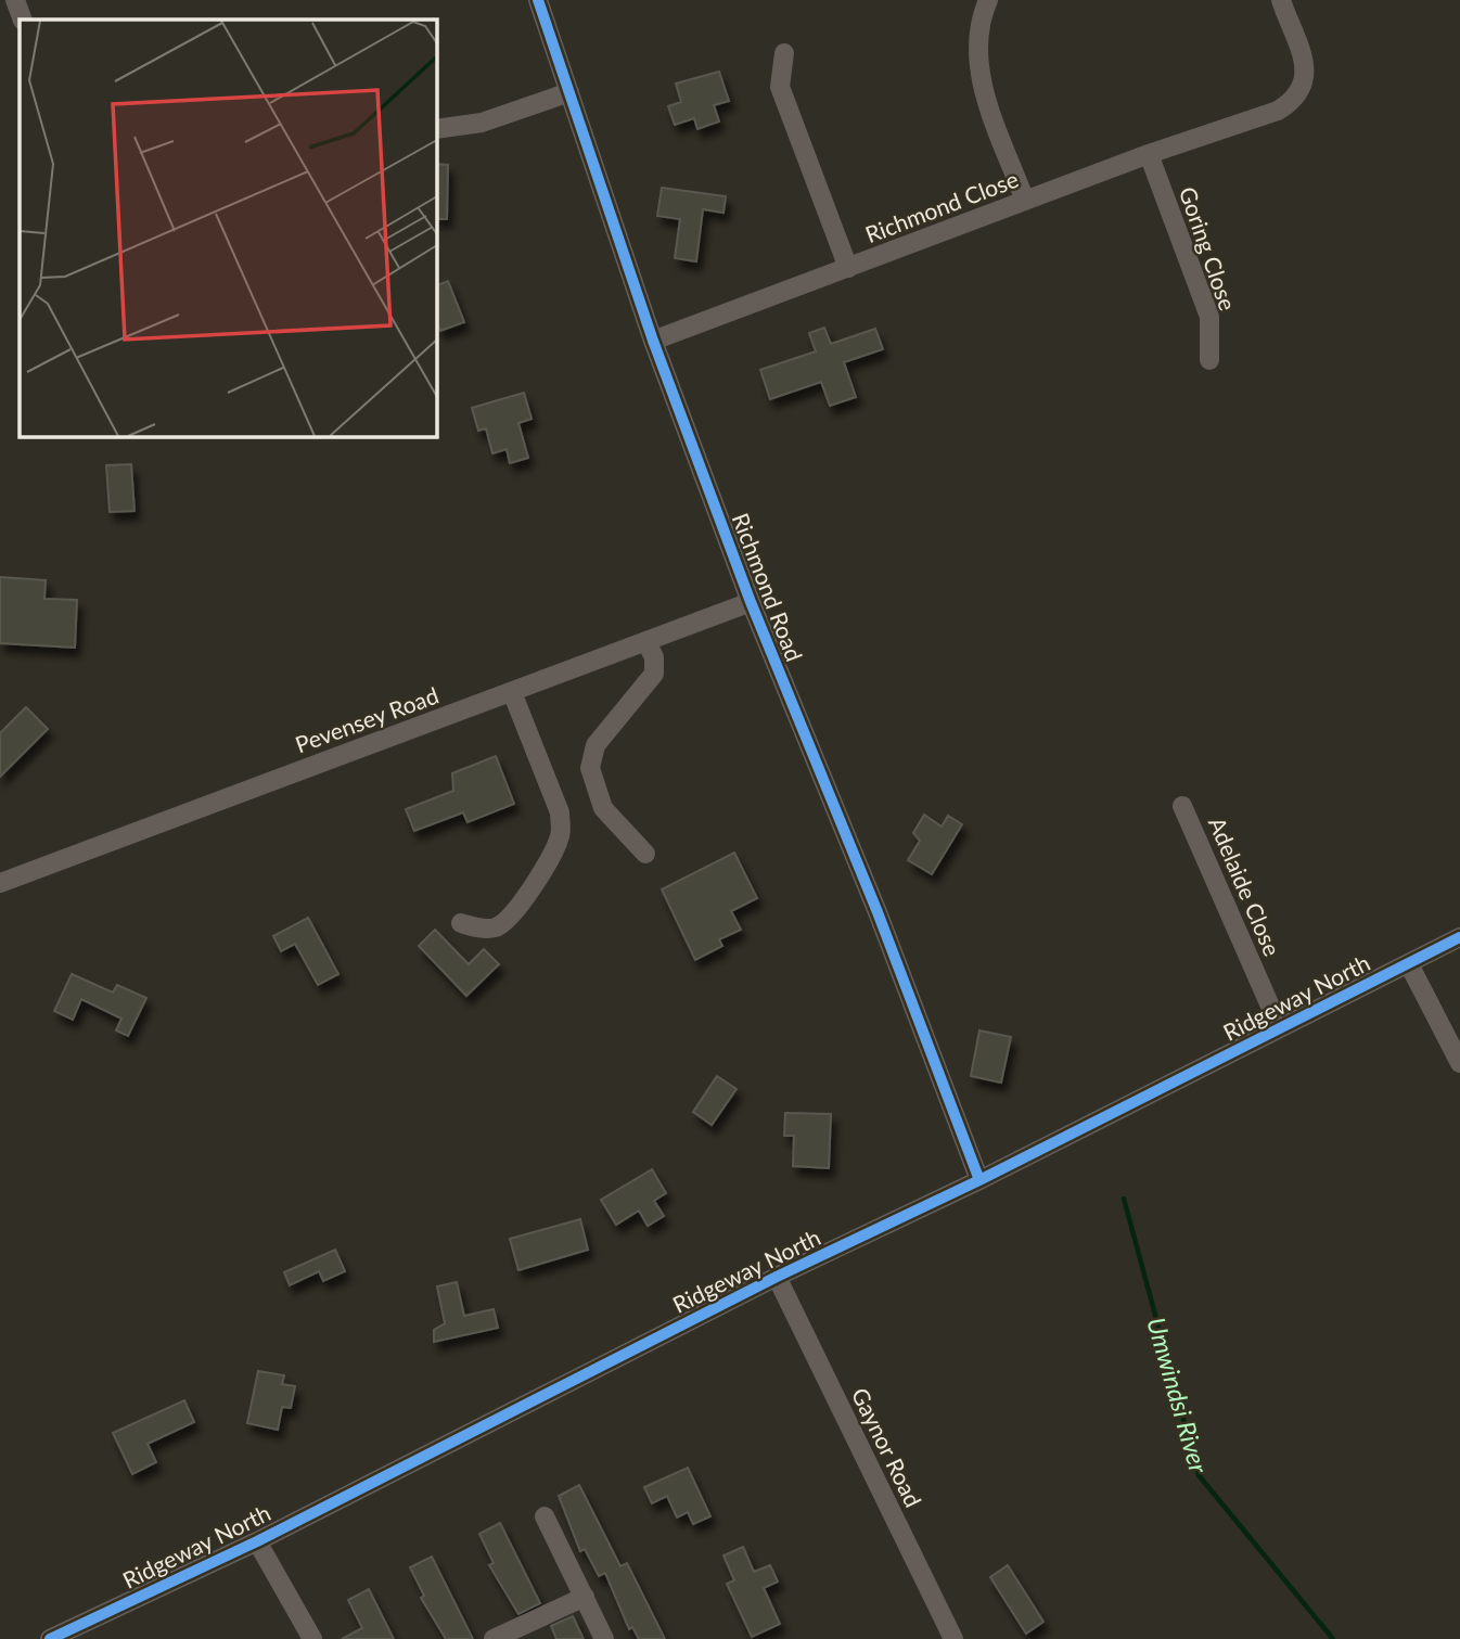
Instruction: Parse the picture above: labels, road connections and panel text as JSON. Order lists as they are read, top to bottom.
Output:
{
  "streets": {
    "street": [
      "Richmond Close",
      "Goring Close",
      "Richmond Road",
      "Pevensey Road",
      "Adelaide Close",
      "Ridgeway North",
      "Gaynor Road"
    ]
  },
  "crossings": [
    ["Richmond Close", "Goring Close"],
    ["Richmond Close", "Richmond Road"],
    ["Richmond Road", "Pevensey Road"],
    ["Richmond Road", "Ridgeway North"],
    ["Adelaide Close", "Ridgeway North"],
    ["Ridgeway North", "Gaynor Road"]
  ],
  "water": ["Umwindsi River"]
}
